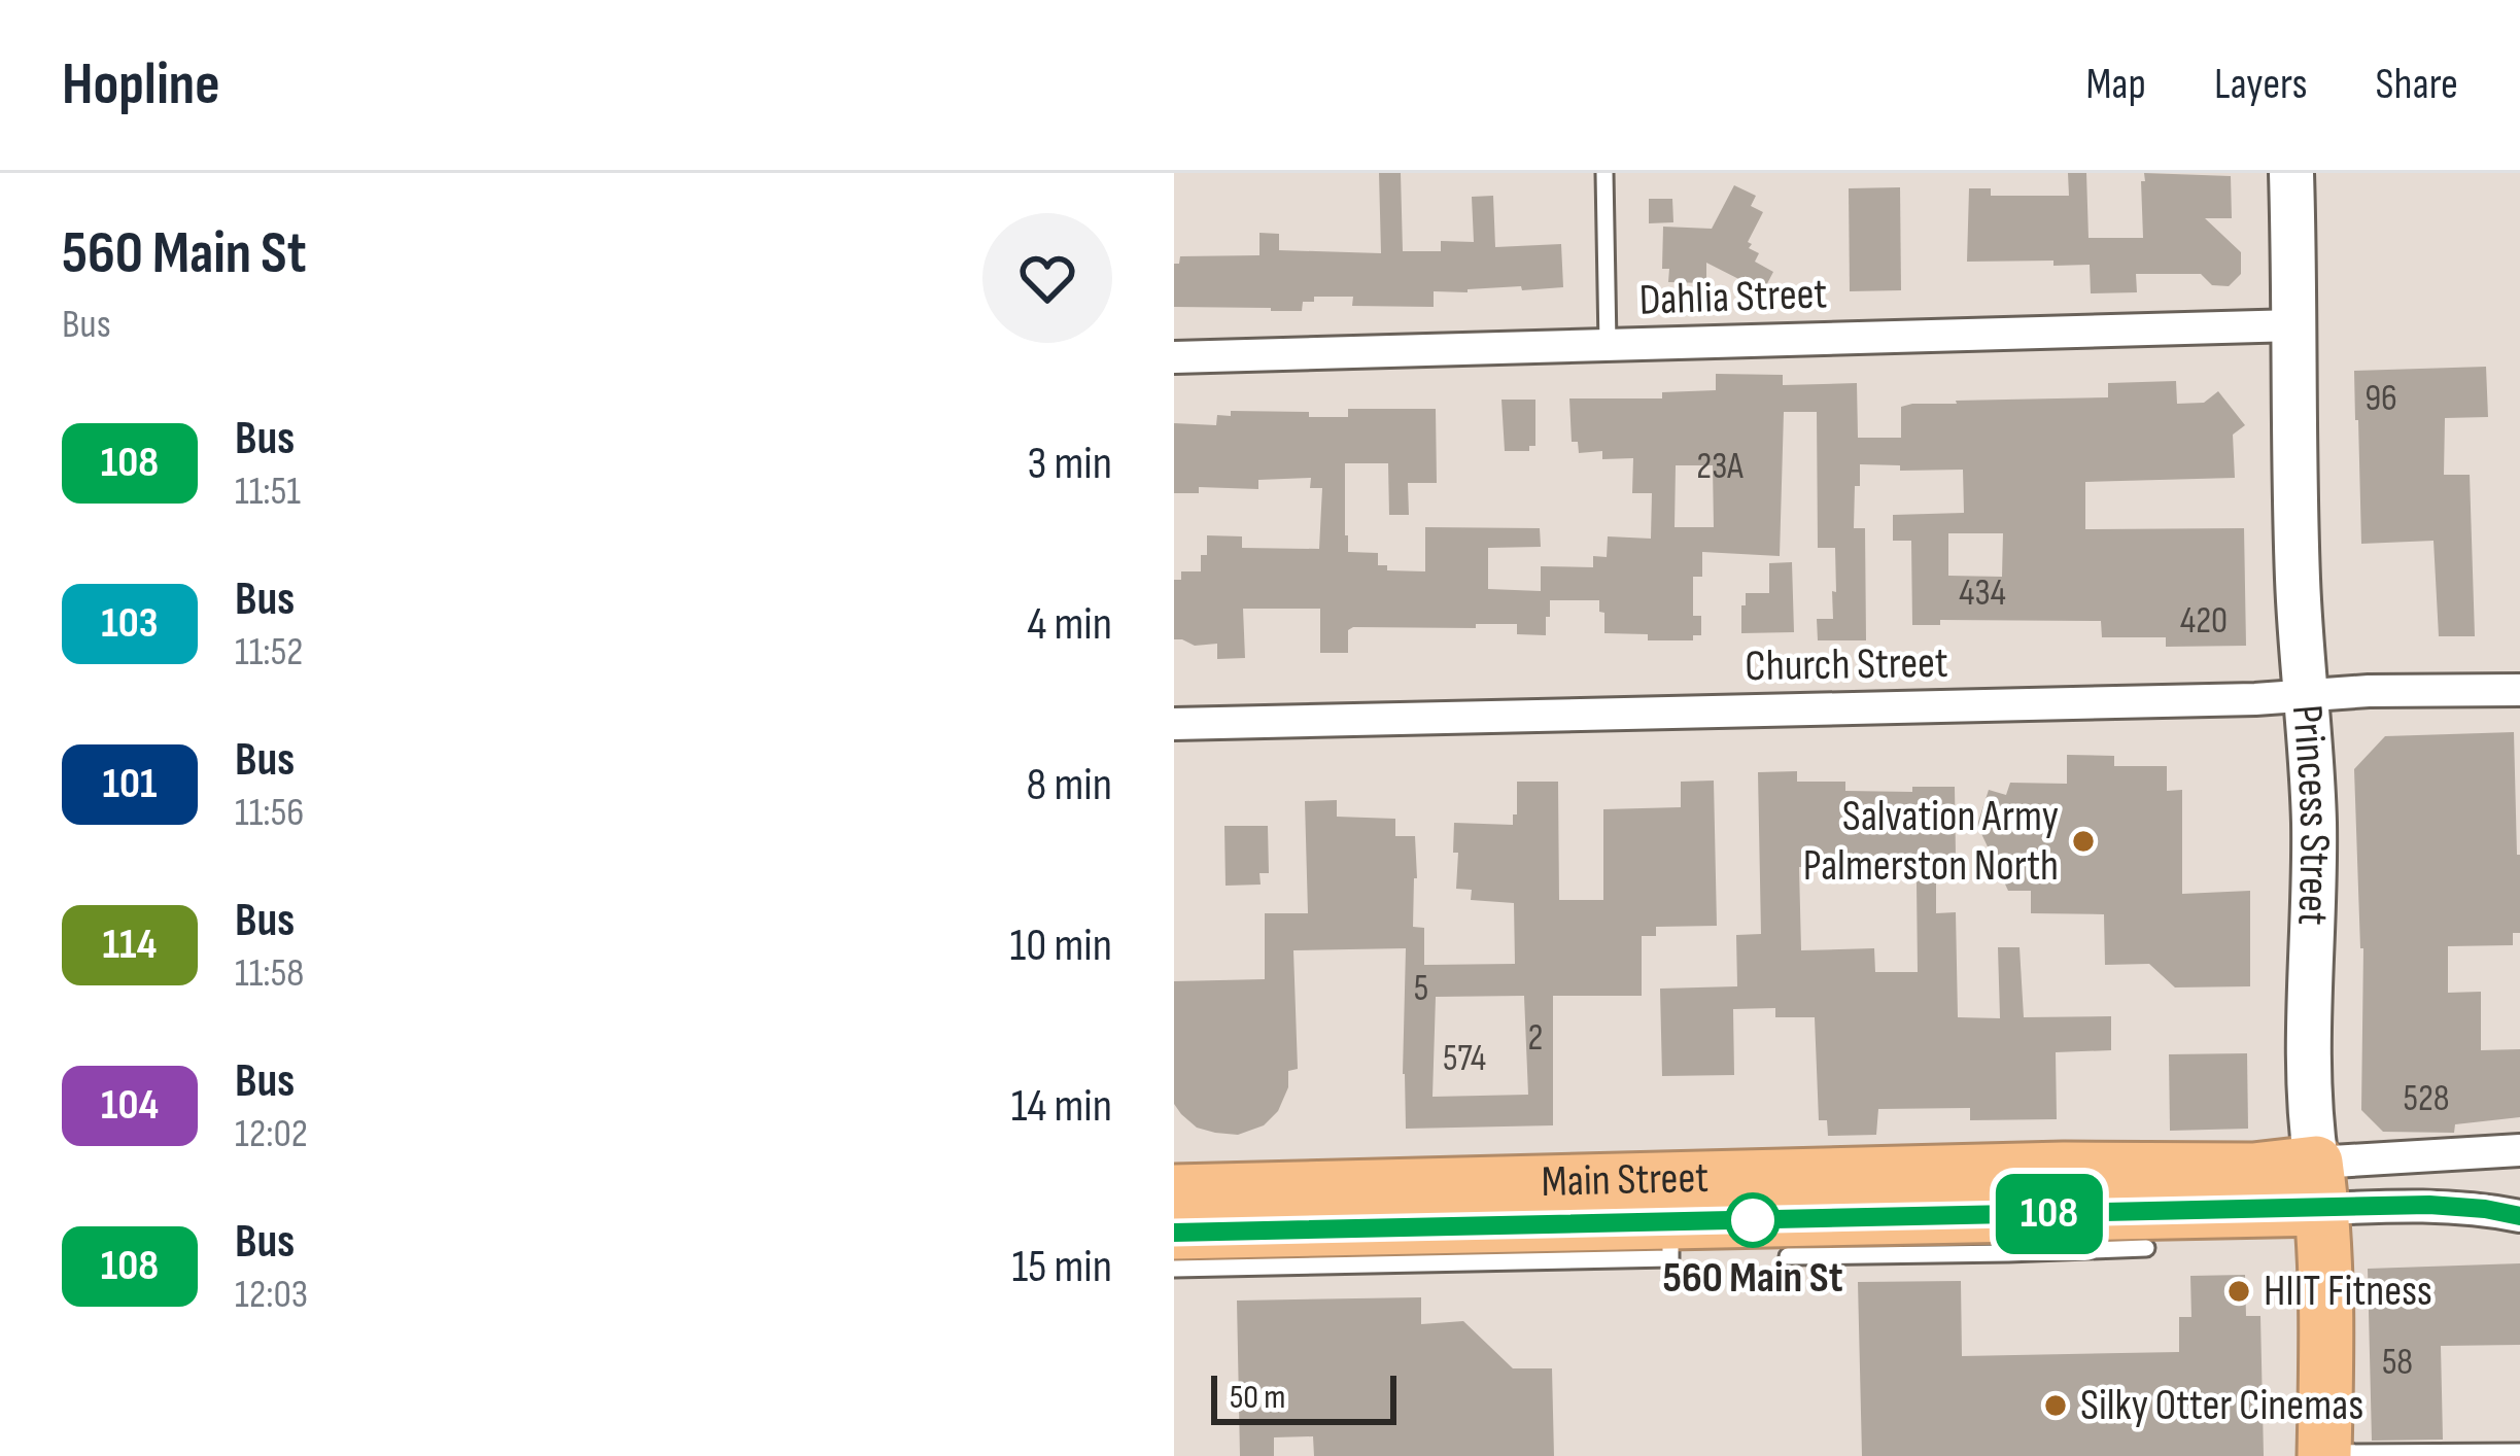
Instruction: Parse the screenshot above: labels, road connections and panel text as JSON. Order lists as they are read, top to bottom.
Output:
{
  "streets": {
    "highway": ["Princess Street", "Main Street"],
    "street": ["Dahlia Street", "Church Street"]
  },
  "crossings": [
    ["Dahlia Street", "Princess Street"],
    ["Church Street", "Princess Street"],
    ["Princess Street", "Main Street"]
  ],
  "places": [
    "Salvation Army Palmerston North",
    "560 Main St",
    "HIIT Fitness",
    "Silky Otter Cinemas"
  ],
  "lines": ["bus line 108"],
  "house_numbers": [
    "96",
    "23A",
    "434",
    "420",
    "5",
    "2",
    "574",
    "528",
    "58"
  ],
  "scale_bar": "50 m",
  "page": {
    "header": "Hopline",
    "nav": ["Map", "Layers", "Share"],
    "heading": ["560 Main St", "Bus"],
    "on_map": "108",
    "list": [
      {
        "mark": "108",
        "name": "Bus",
        "note": "11:51",
        "value": "3 min"
      },
      {
        "mark": "103",
        "name": "Bus",
        "note": "11:52",
        "value": "4 min"
      },
      {
        "mark": "101",
        "name": "Bus",
        "note": "11:56",
        "value": "8 min"
      },
      {
        "mark": "114",
        "name": "Bus",
        "note": "11:58",
        "value": "10 min"
      },
      {
        "mark": "104",
        "name": "Bus",
        "note": "12:02",
        "value": "14 min"
      },
      {
        "mark": "108",
        "name": "Bus",
        "note": "12:03",
        "value": "15 min"
      }
    ],
    "scale": "50 m"
  }
}
